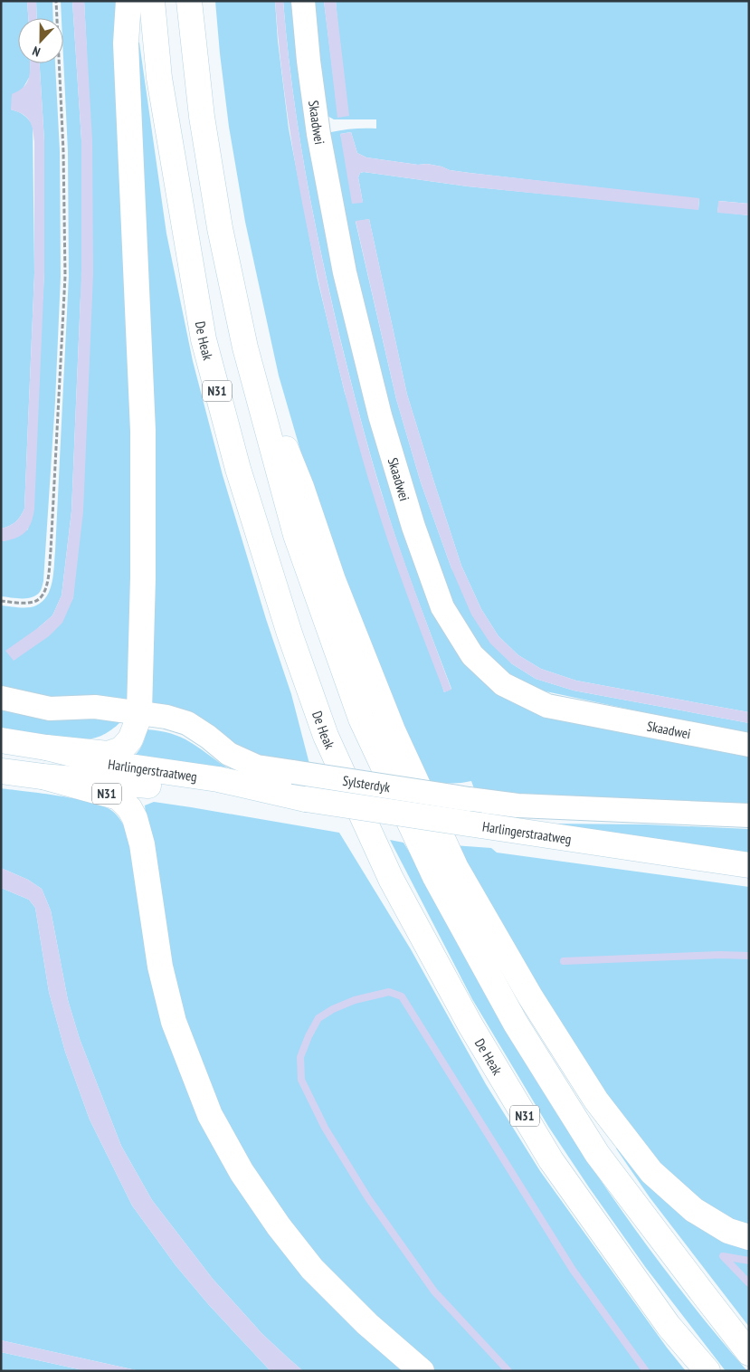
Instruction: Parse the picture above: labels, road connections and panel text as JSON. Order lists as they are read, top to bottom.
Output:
{
  "streets": {
    "main road": ["De Heak", "N31", "Harlingerstraatweg"],
    "street": ["Skaadwei", "Sylsterdyk"]
  },
  "crossings": [
    ["N31", "Harlingerstraatweg"]
  ],
  "north": "bottom"
}
